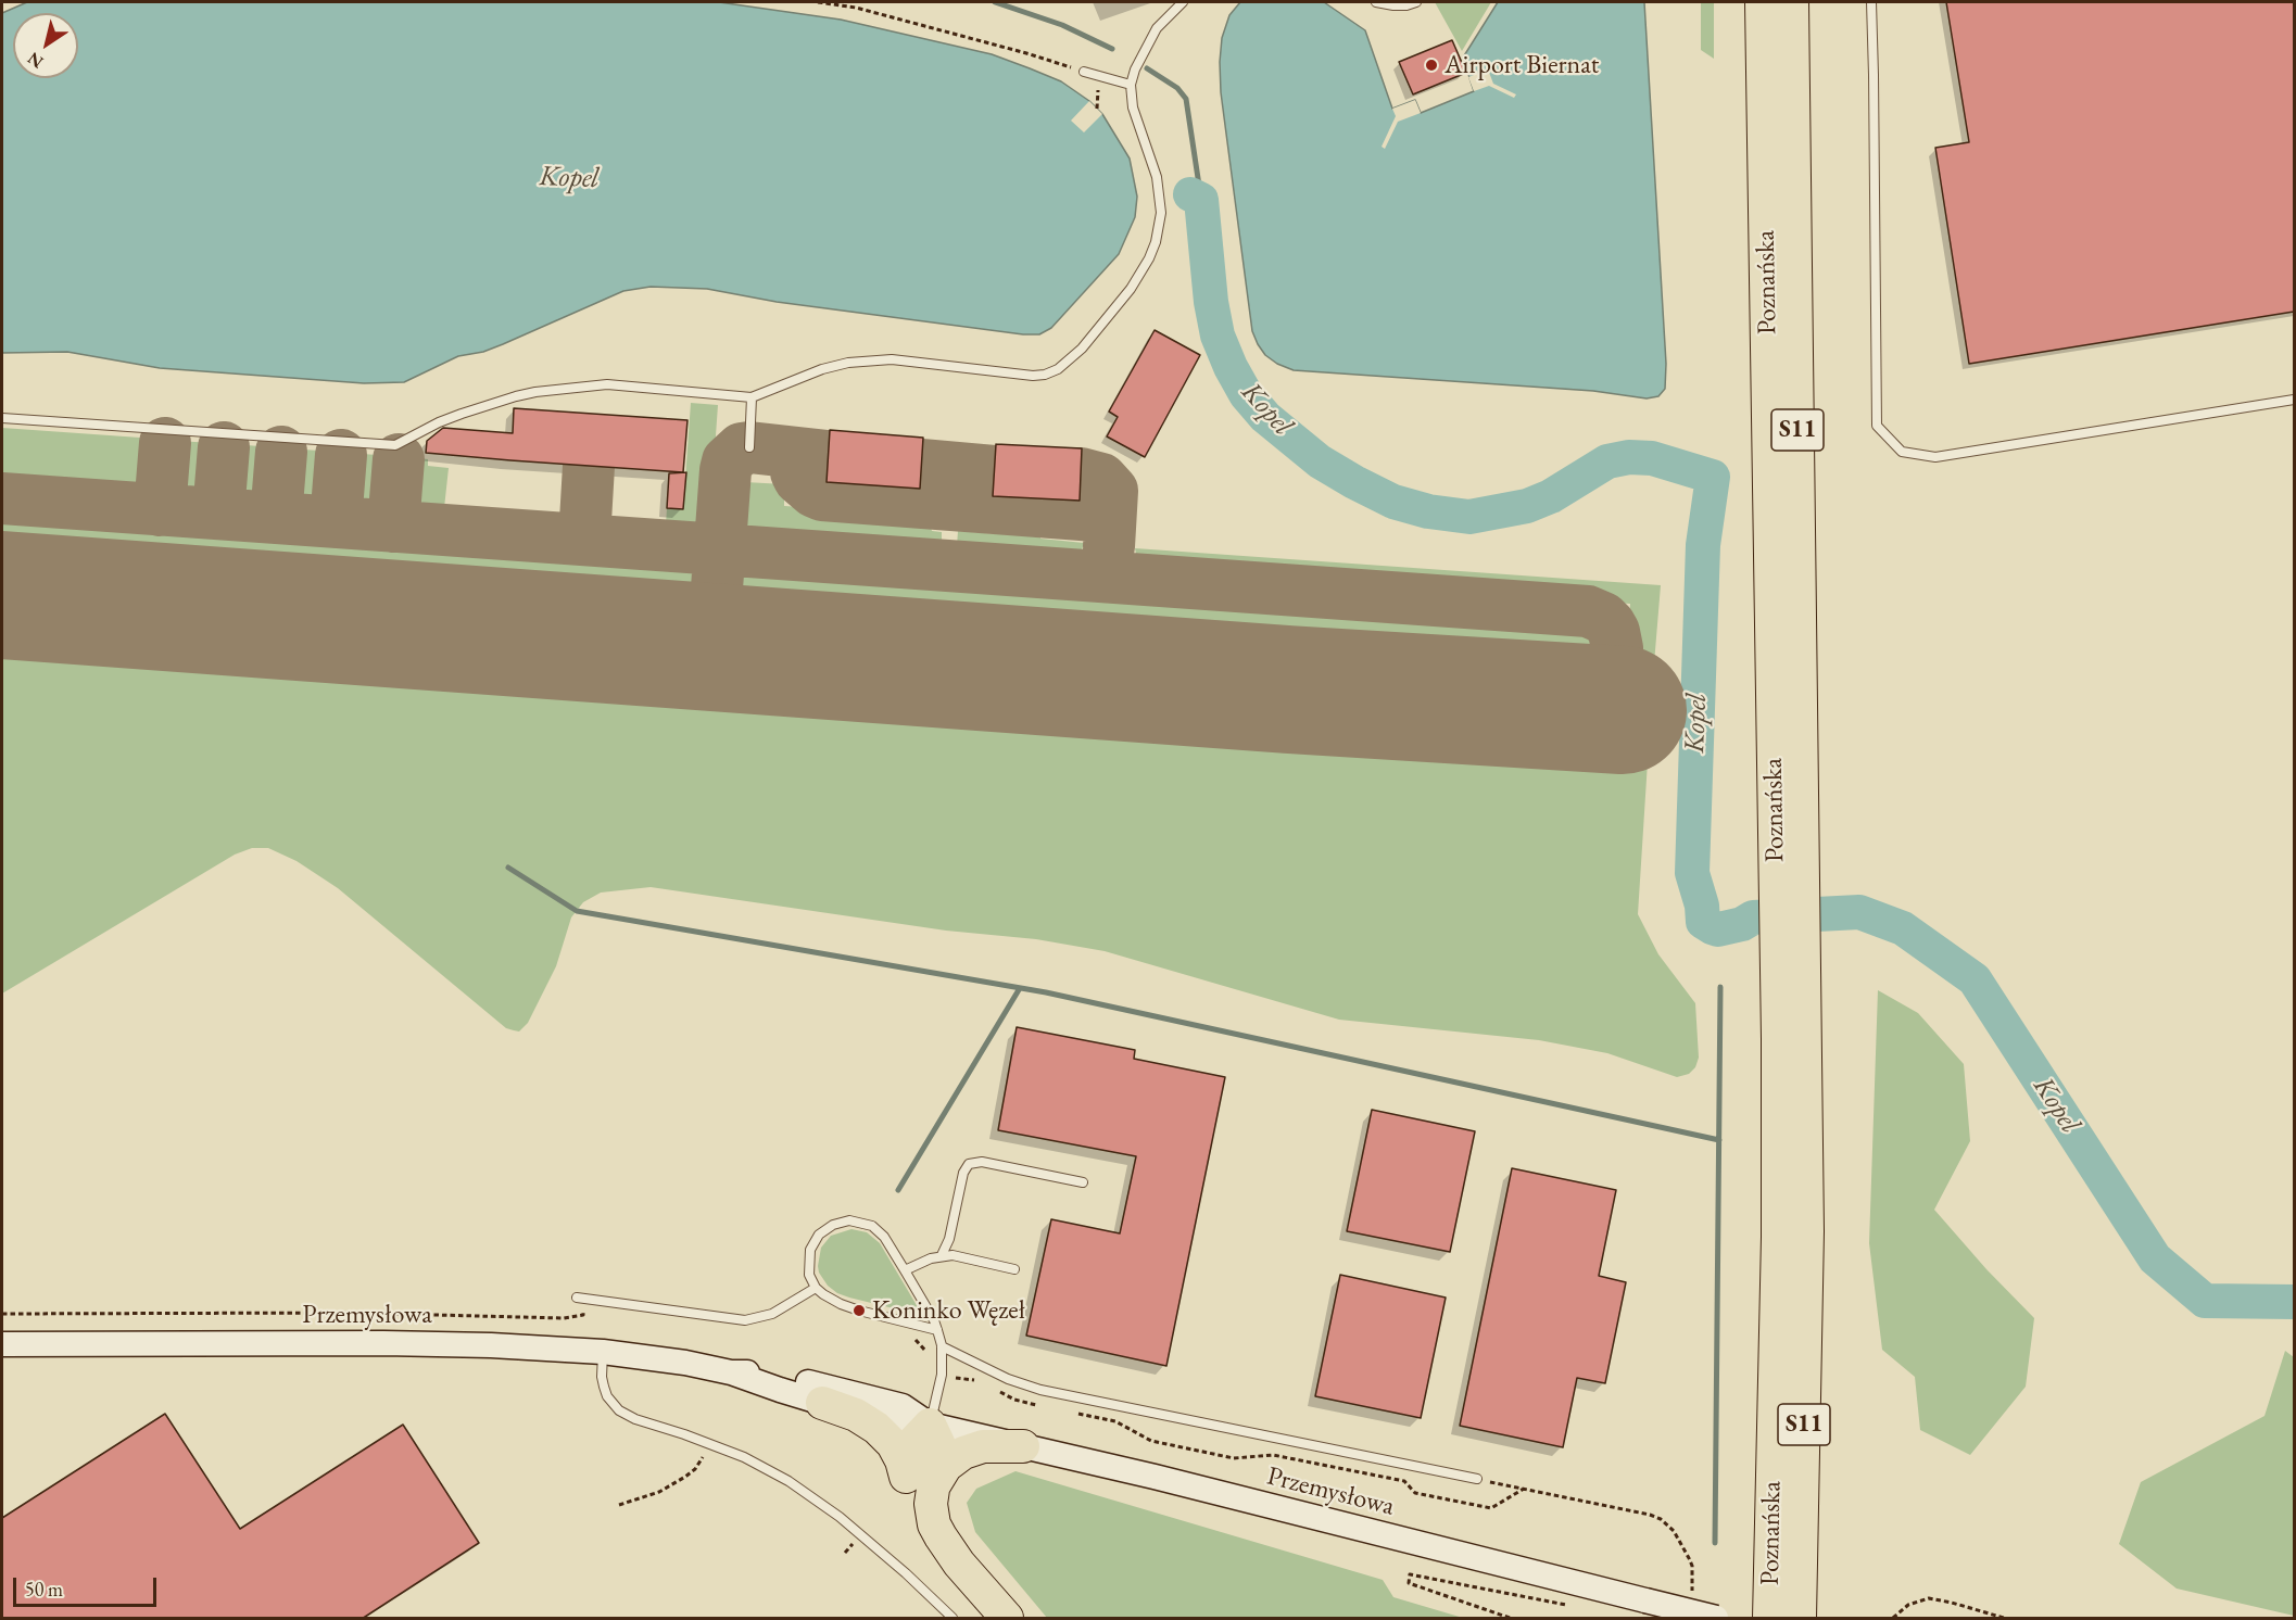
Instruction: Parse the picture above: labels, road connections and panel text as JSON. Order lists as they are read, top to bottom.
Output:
{
  "streets": {
    "highway": ["Poznańska", "S11"],
    "street": ["Przemysłowa"]
  },
  "water": ["Kopel"],
  "places": ["Airport Biernat", "Koninko Węzeł"],
  "scale_bar": "50 m",
  "north": "bottom left"
}
